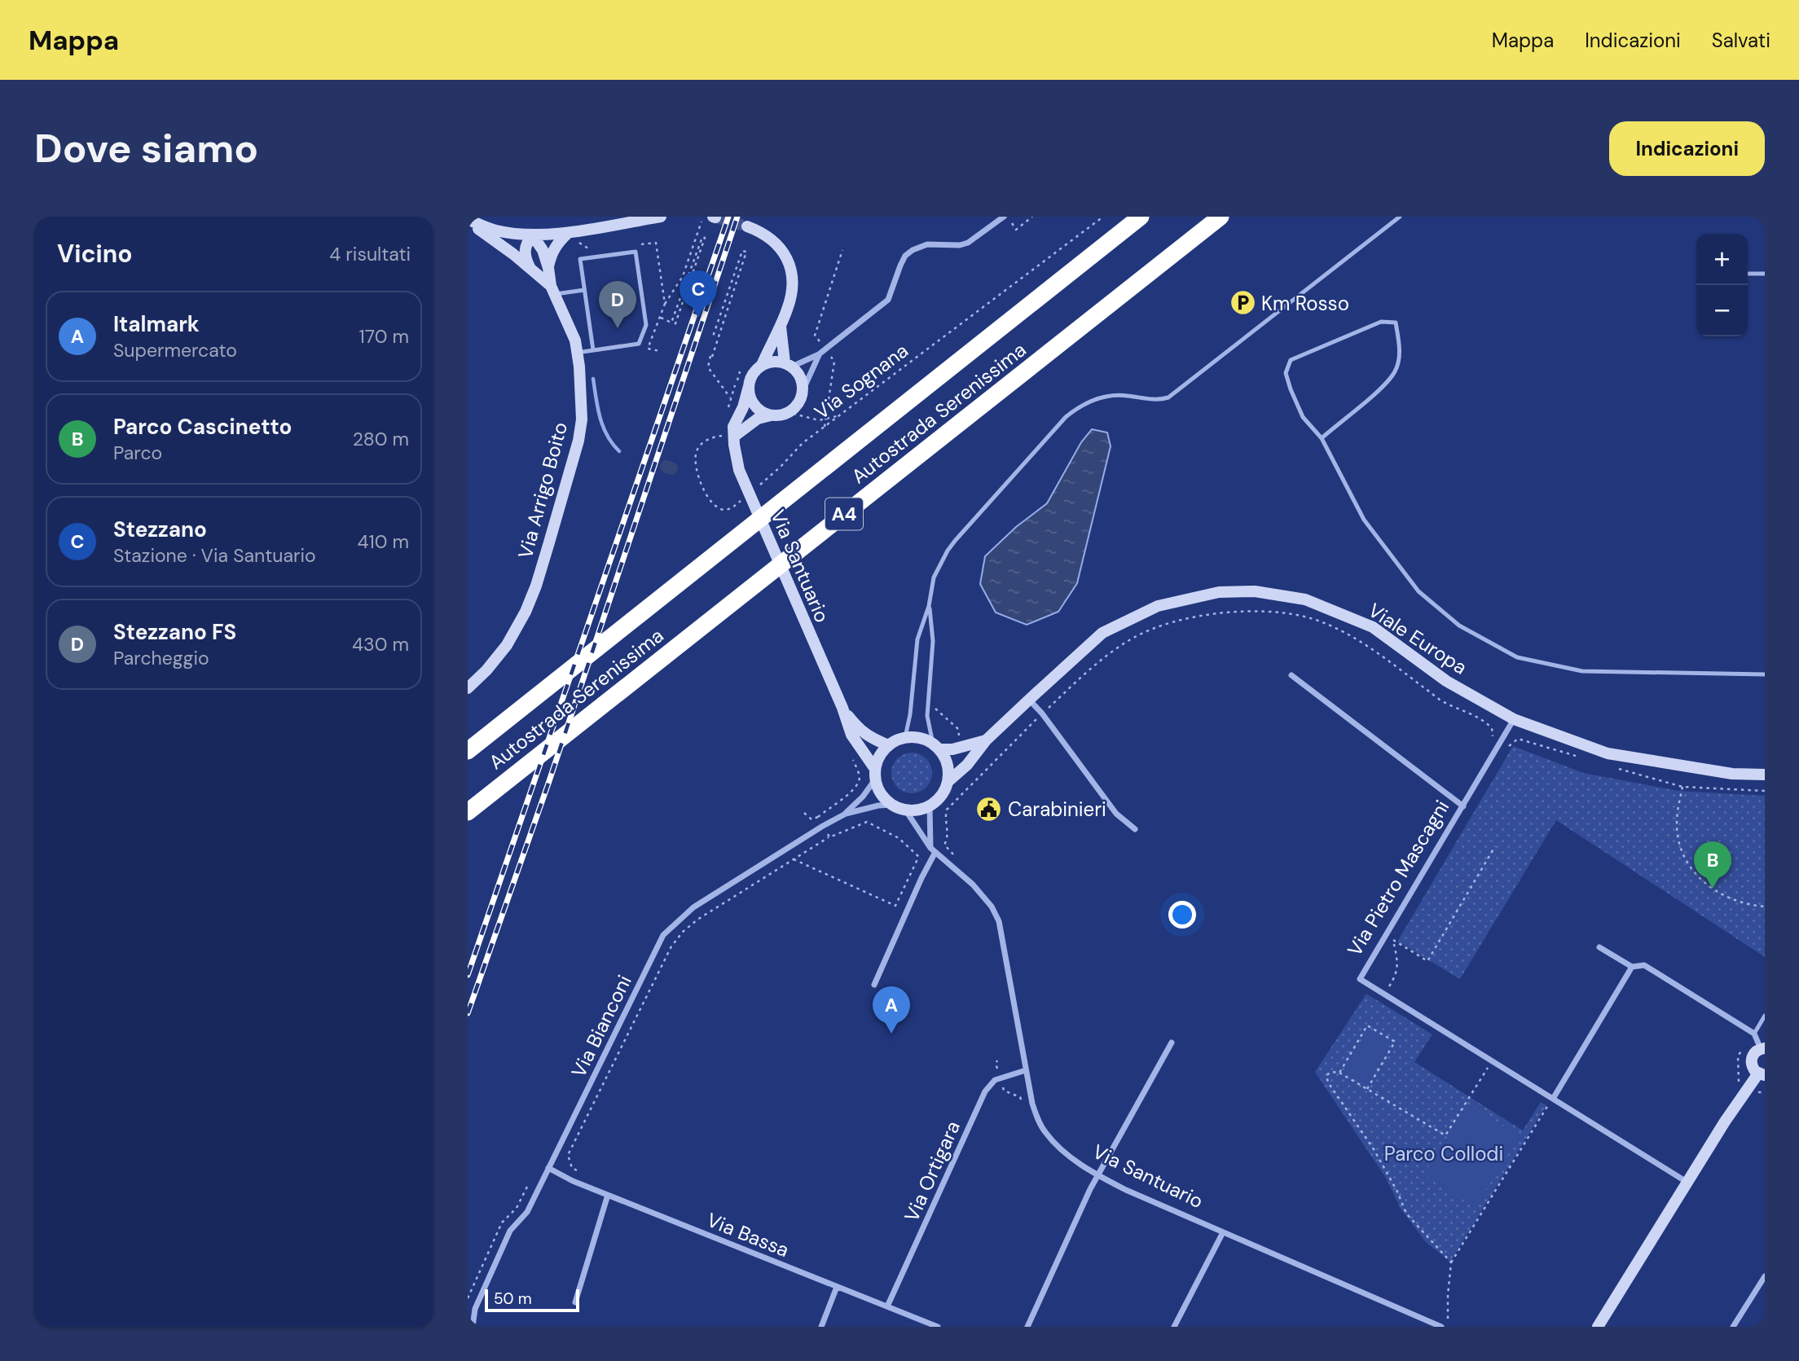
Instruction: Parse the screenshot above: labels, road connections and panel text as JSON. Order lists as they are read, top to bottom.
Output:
{
  "streets": {
    "highway": ["Autostrada Serenissima", "A4"],
    "street": [
      "Via Arrigo Boito",
      "Via Santuario",
      "Viale Europa",
      "Via Pietro Mascagni",
      "Via Bianconi",
      "Via Ortigara",
      "Via Bassa"
    ],
    "path": ["Via Sognana"]
  },
  "crossings": [
    ["Via Santuario", "Viale Europa"],
    ["Via Santuario", "Via Bianconi"],
    ["Viale Europa", "Via Pietro Mascagni"],
    ["Viale Europa", "Via Bianconi"],
    ["Via Bianconi", "Via Bassa"],
    ["Via Ortigara", "Via Bassa"]
  ],
  "parks": ["Parco Collodi"],
  "places": {
    "parking": ["Km Rosso"],
    "public building": ["Carabinieri"]
  },
  "scale_bar": "50 m",
  "page": {
    "header": "Mappa",
    "nav": ["Mappa", "Indicazioni", "Salvati"],
    "buttons": "Indicazioni",
    "title": "Dove siamo",
    "heading": ["Vicino", "4 risultati"],
    "map_buttons": ["+", "−"],
    "pins": [
      "C",
      "D",
      "B",
      "A"
    ],
    "list": [
      {
        "mark": "A",
        "name": "Italmark",
        "note": "Supermercato",
        "value": "170 m"
      },
      {
        "mark": "B",
        "name": "Parco Cascinetto",
        "note": "Parco",
        "value": "280 m"
      },
      {
        "mark": "C",
        "name": "Stezzano",
        "note": "Stazione · Via Santuario",
        "value": "410 m"
      },
      {
        "mark": "D",
        "name": "Stezzano FS",
        "note": "Parcheggio",
        "value": "430 m"
      }
    ],
    "scale": "50 m"
  }
}
